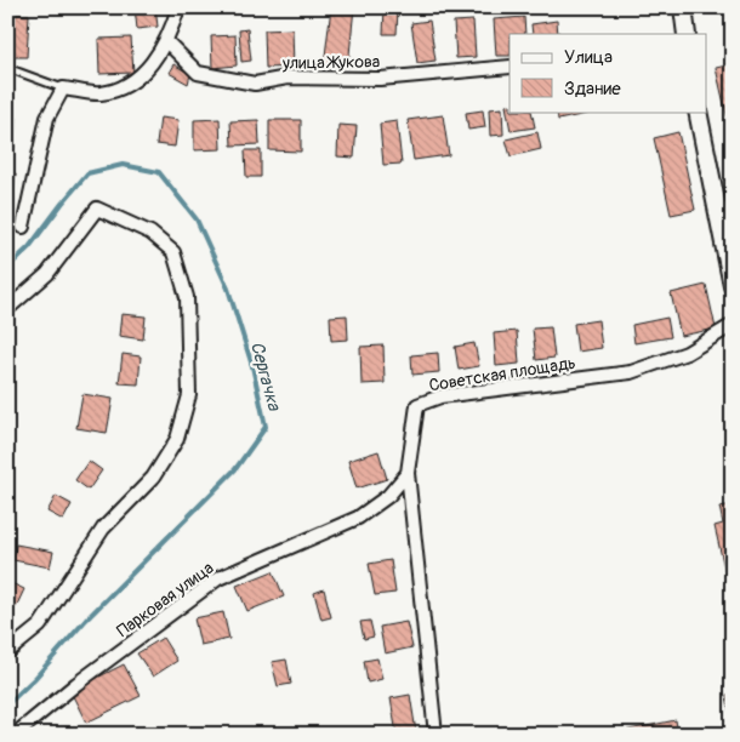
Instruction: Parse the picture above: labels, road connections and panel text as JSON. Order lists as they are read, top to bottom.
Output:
{
  "streets": {
    "street": ["улица Жукова", "Советская площадь", "Парковая улица"]
  },
  "crossings": [
    ["Советская площадь", "Парковая улица"]
  ],
  "water": ["Сергачка"],
  "legend": ["Улица", "Здание"]
}
